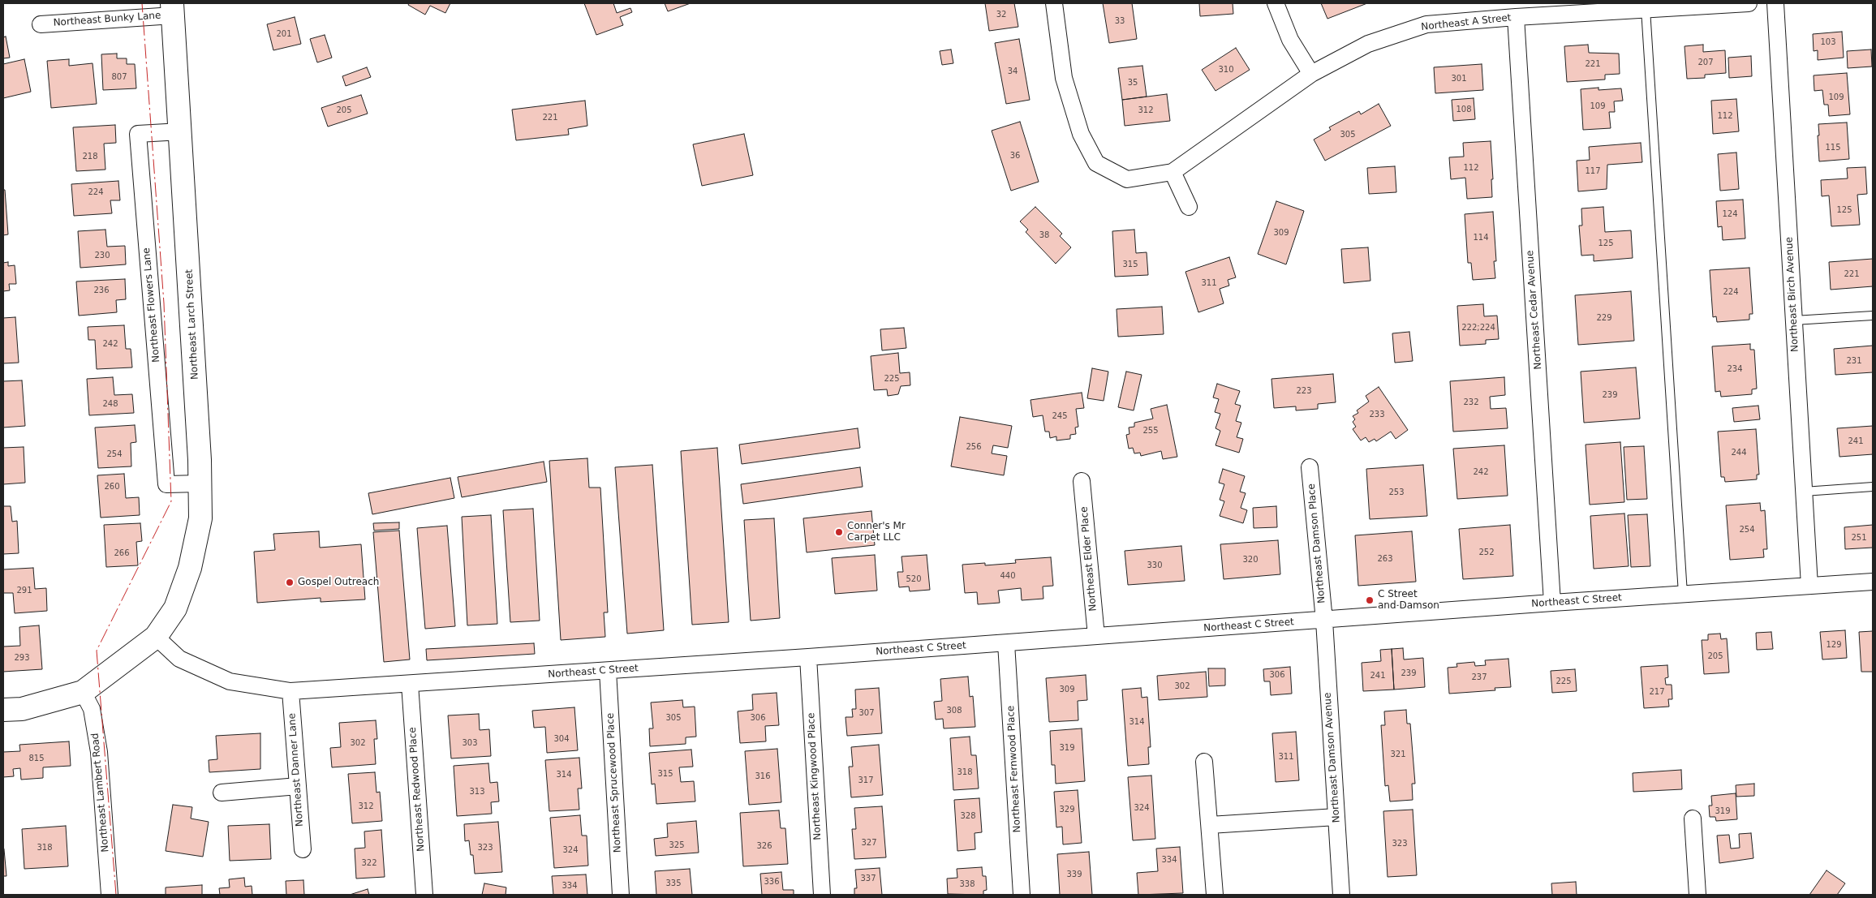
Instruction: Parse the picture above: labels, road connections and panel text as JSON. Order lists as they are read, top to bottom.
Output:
{
  "streets": {
    "main road": ["Northeast Larch Street"],
    "street": [
      "Northeast Bunky Lane",
      "Northeast A Street",
      "Northeast Birch Avenue",
      "Northeast Flowers Lane",
      "Northeast Cedar Avenue",
      "Northeast Damson Place",
      "Northeast Elder Place",
      "Northeast C Street",
      "Northeast Damson Avenue",
      "Northeast Fernwood Place",
      "Northeast Danner Lane",
      "Northeast Kingwood Place",
      "Northeast Sprucewood Place",
      "Northeast Redwood Place",
      "Northeast Lambert Road"
    ]
  },
  "crossings": [
    ["Northeast Bunky Lane", "Northeast Larch Street"],
    ["Northeast A Street", "Northeast Cedar Avenue"],
    ["Northeast Birch Avenue", "Northeast C Street"],
    ["Northeast Flowers Lane", "Northeast Larch Street"],
    ["Northeast Cedar Avenue", "Northeast C Street"],
    ["Northeast Larch Street", "Northeast C Street"],
    ["Northeast Damson Place", "Northeast C Street"],
    ["Northeast Damson Place", "Northeast Damson Avenue"],
    ["Northeast Elder Place", "Northeast C Street"],
    ["Northeast C Street", "Northeast Damson Avenue"],
    ["Northeast C Street", "Northeast Fernwood Place"],
    ["Northeast C Street", "Northeast Danner Lane"],
    ["Northeast C Street", "Northeast Kingwood Place"],
    ["Northeast C Street", "Northeast Sprucewood Place"],
    ["Northeast C Street", "Northeast Redwood Place"]
  ],
  "places": ["Conner's Mr Carpet LLC", "Gospel Outreach", "C Street and Damson"],
  "house_numbers": [
    "32",
    "33",
    "201",
    "103",
    "207",
    "221",
    "310",
    "34",
    "807",
    "301",
    "35",
    "109",
    "109",
    "108",
    "205",
    "312",
    "112",
    "221",
    "305",
    "115",
    "36",
    "218",
    "112",
    "117",
    "224",
    "125",
    "124",
    "309",
    "38",
    "114",
    "125",
    "230",
    "315",
    "221",
    "311",
    "236",
    "224",
    "229",
    "222;224",
    "242",
    "231",
    "234",
    "225",
    "223",
    "239",
    "232",
    "248",
    "233",
    "245",
    "255",
    "241",
    "256",
    "244",
    "254",
    "242",
    "260",
    "253",
    "254",
    "251",
    "252",
    "266",
    "263",
    "320",
    "330",
    "440",
    "520",
    "291",
    "129",
    "205",
    "293",
    "239",
    "306",
    "241",
    "237",
    "225",
    "302",
    "309",
    "217",
    "308",
    "307",
    "305",
    "306",
    "314",
    "304",
    "302",
    "303",
    "319",
    "321",
    "311",
    "815",
    "318",
    "315",
    "314",
    "316",
    "317",
    "313",
    "312",
    "324",
    "329",
    "319",
    "328",
    "327",
    "323",
    "325",
    "326",
    "318",
    "323",
    "324",
    "334",
    "322",
    "339",
    "337",
    "336",
    "335",
    "338",
    "334"
  ]
}
